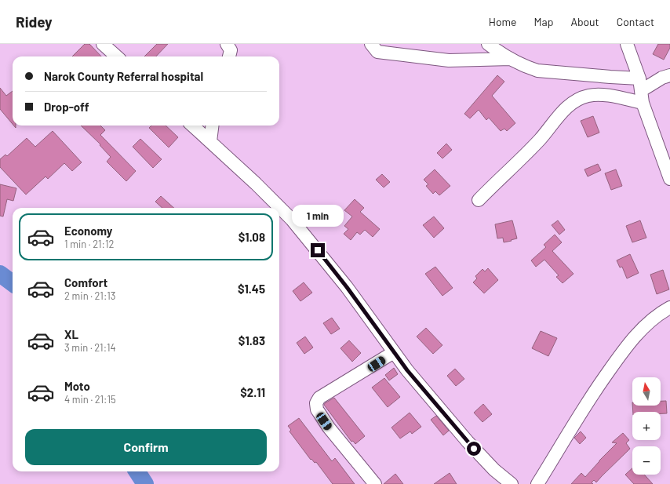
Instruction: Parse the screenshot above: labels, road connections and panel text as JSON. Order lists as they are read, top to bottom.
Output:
{
  "north": "top",
  "page": {
    "header": "Ridey",
    "nav": [
      "Home",
      "Map",
      "About",
      "Contact"
    ],
    "banner": ["Narok County Referral hospital", "Drop-off"],
    "bubble": "1 min",
    "list": [
      {
        "name": "Economy",
        "note": "1 min · 21:12",
        "value": "$1.08"
      },
      {
        "name": "Comfort",
        "note": "2 min · 21:13",
        "value": "$1.45"
      },
      {
        "name": "XL",
        "note": "3 min · 21:14",
        "value": "$1.83"
      },
      {
        "name": "Moto",
        "note": "4 min · 21:15",
        "value": "$2.11"
      }
    ],
    "map_buttons": ["+", "−"],
    "buttons": "Confirm"
  }
}
